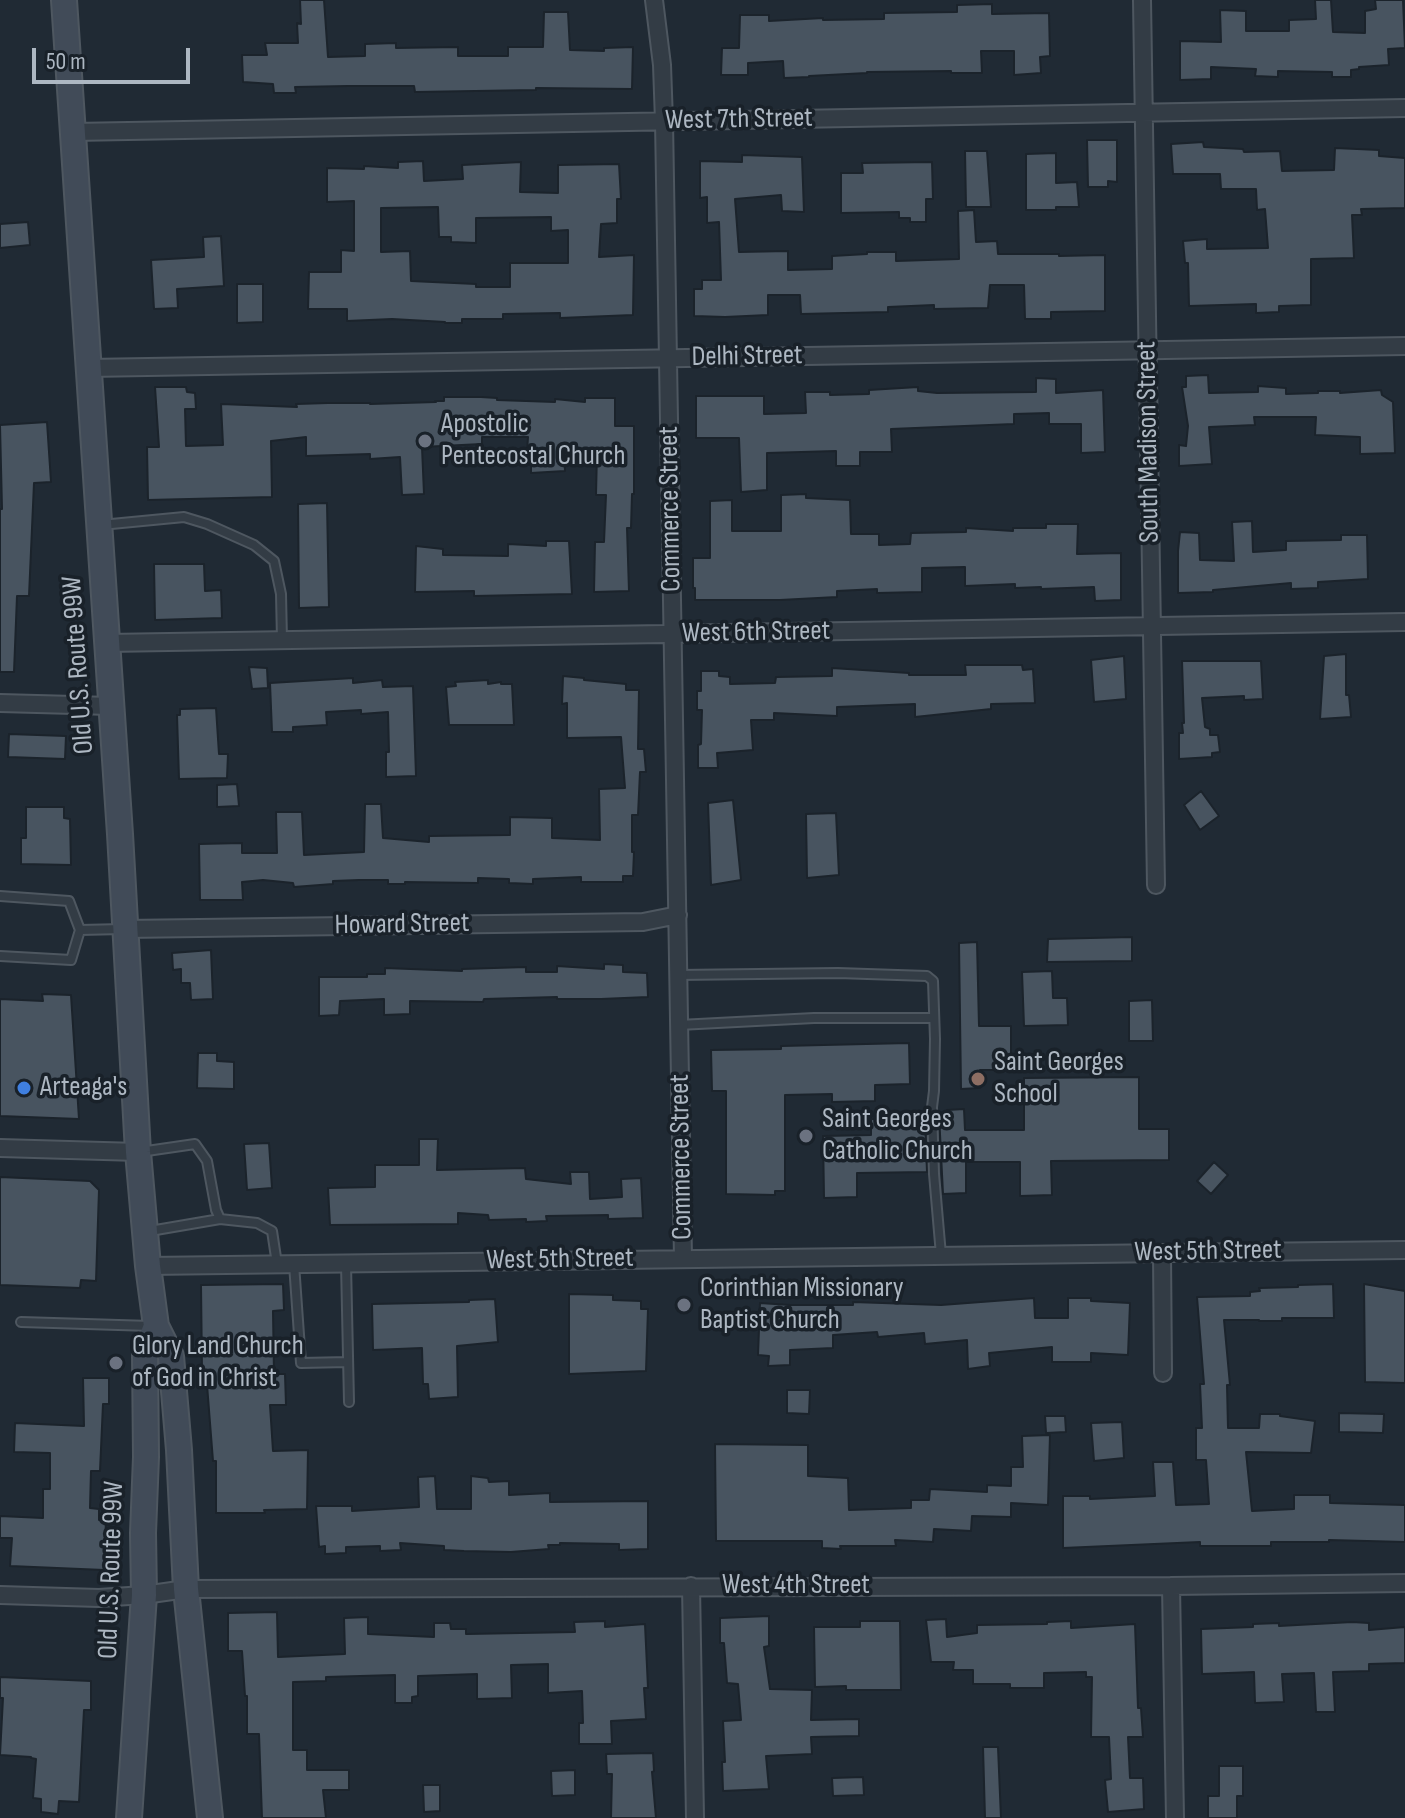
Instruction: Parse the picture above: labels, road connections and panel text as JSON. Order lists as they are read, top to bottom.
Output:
{
  "streets": {
    "main road": ["Old U.S. Route 99W"],
    "street": [
      "West 7th Street",
      "Delhi Street",
      "South Madison Street",
      "Commerce Street",
      "West 6th Street",
      "Howard Street",
      "West 5th Street",
      "West 4th Street"
    ]
  },
  "crossings": [
    ["West 7th Street", "South Madison Street"],
    ["West 7th Street", "Commerce Street"],
    ["West 7th Street", "Old U.S. Route 99W"],
    ["Delhi Street", "South Madison Street"],
    ["Delhi Street", "Commerce Street"],
    ["Delhi Street", "Old U.S. Route 99W"],
    ["South Madison Street", "West 6th Street"],
    ["Commerce Street", "West 6th Street"],
    ["Commerce Street", "Howard Street"],
    ["Commerce Street", "West 5th Street"],
    ["West 6th Street", "Old U.S. Route 99W"],
    ["Old U.S. Route 99W", "Howard Street"],
    ["Old U.S. Route 99W", "West 5th Street"],
    ["Old U.S. Route 99W", "West 4th Street"]
  ],
  "places": [
    "Apostolic Pentecostal Church",
    "Saint Georges School",
    "Arteaga's",
    "Saint Georges Catholic Church",
    "Corinthian Missionary Baptist Church",
    "Glory Land Church of God in Christ"
  ],
  "scale_bar": "50 m"
}
